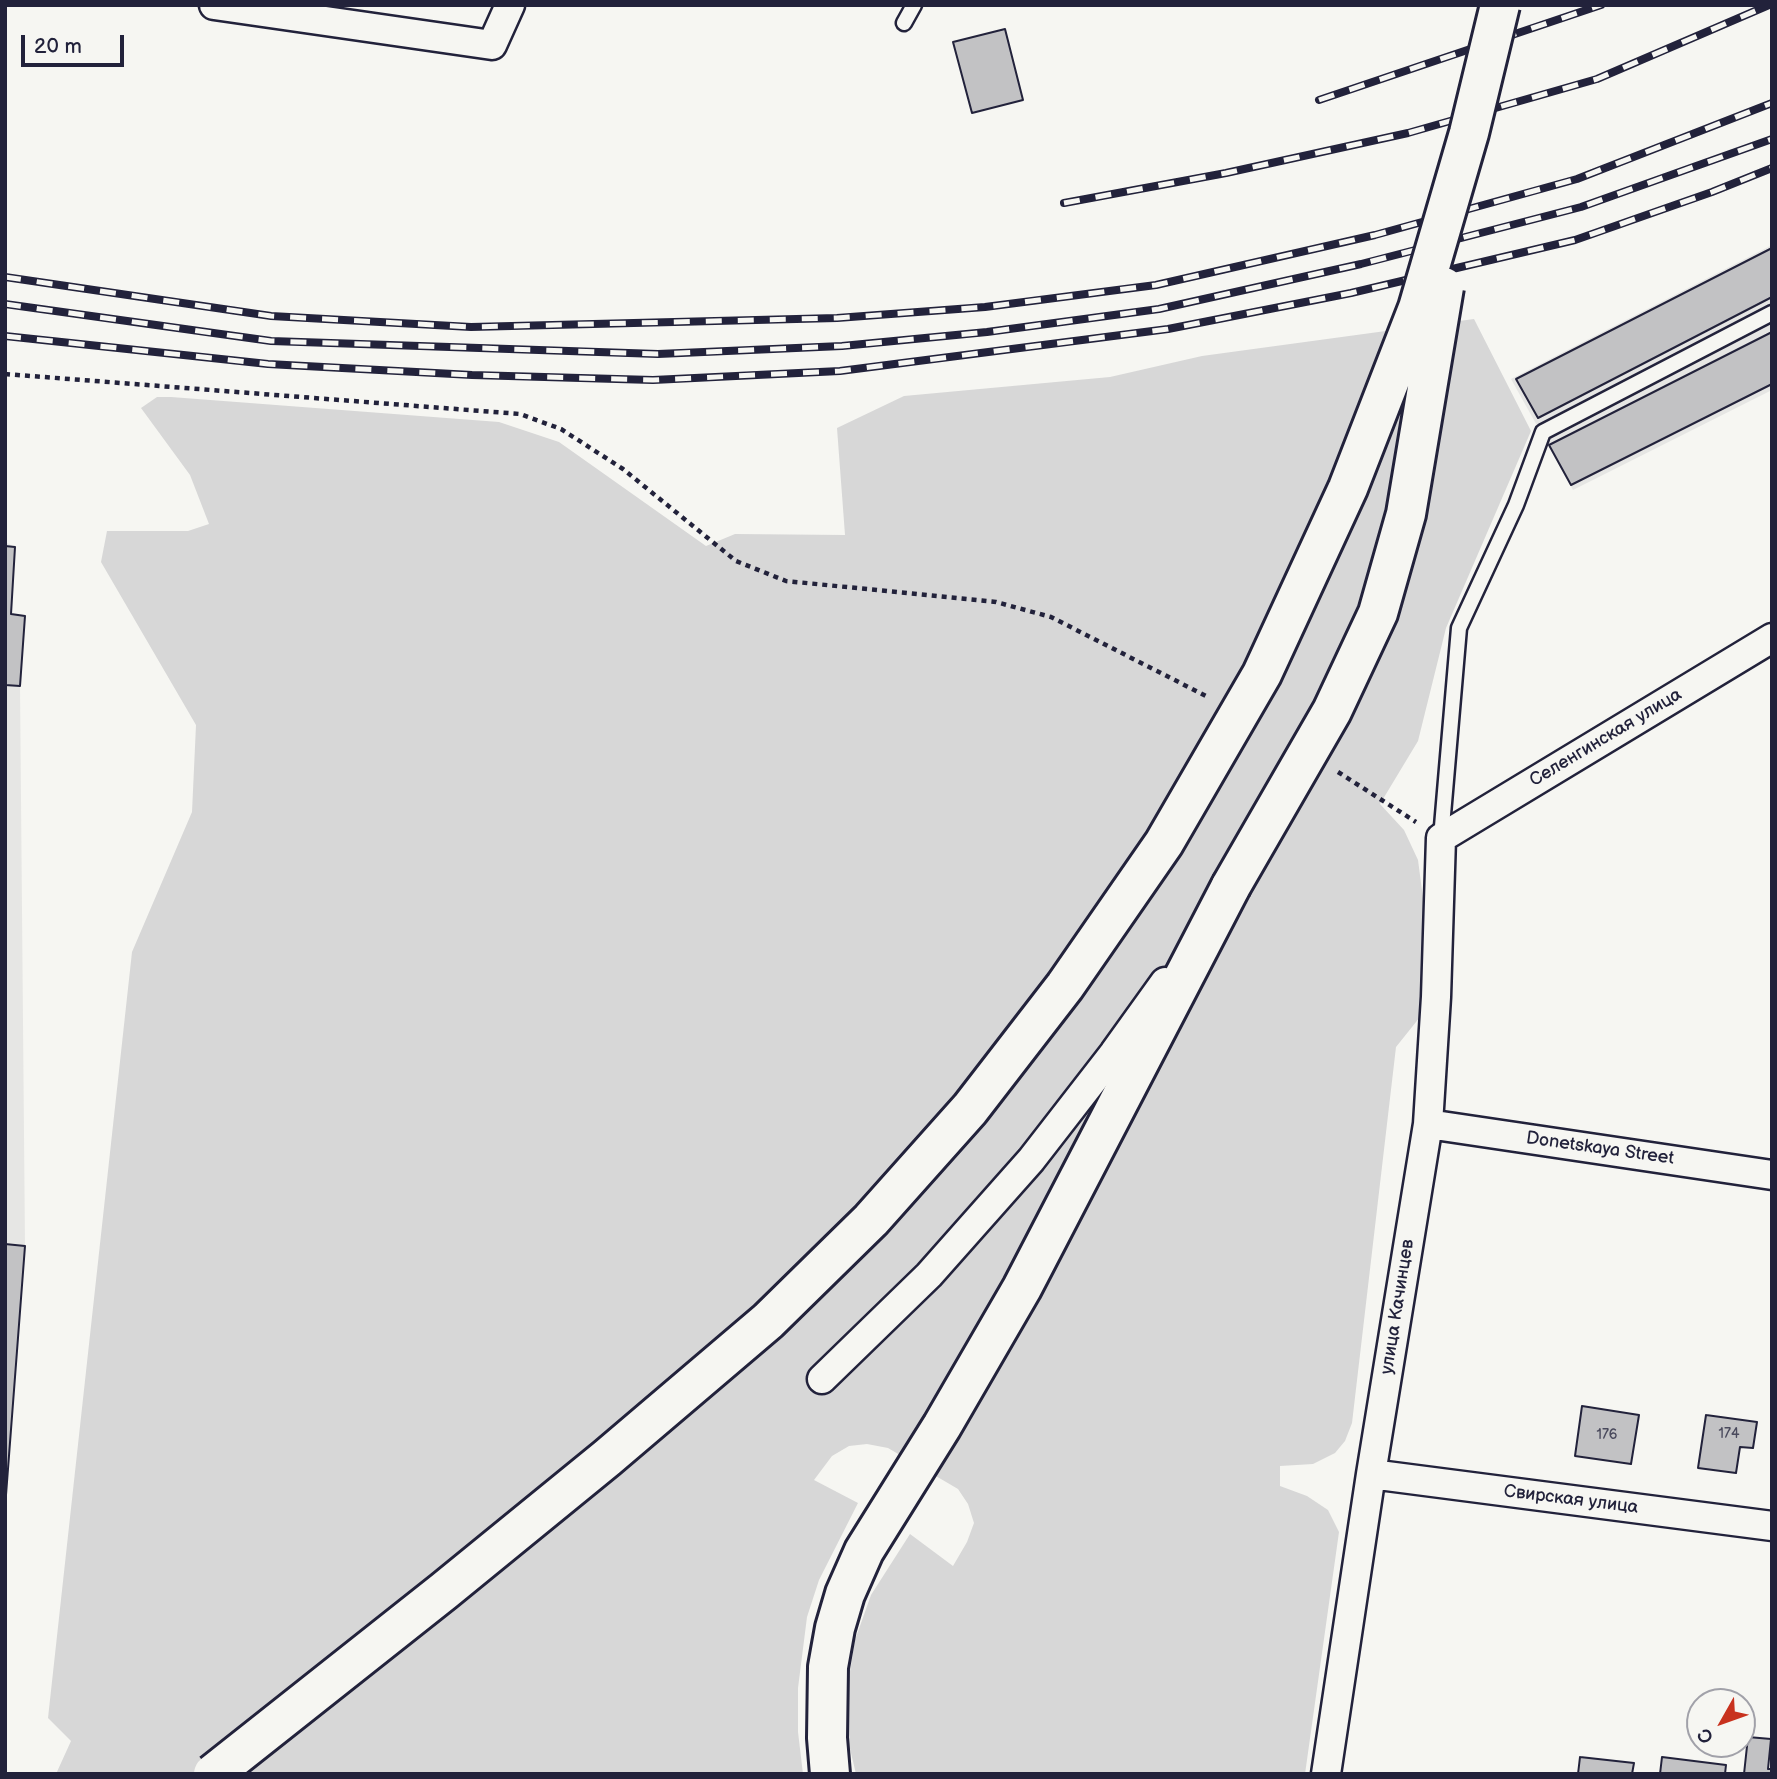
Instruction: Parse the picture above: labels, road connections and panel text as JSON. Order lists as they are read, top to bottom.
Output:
{
  "streets": {
    "street": [
      "Селенгинская улица",
      "Donetskaya Street",
      "улица Качинцев",
      "Свирская улица"
    ]
  },
  "crossings": [
    ["Селенгинская улица", "улица Качинцев"],
    ["Donetskaya Street", "улица Качинцев"],
    ["улица Качинцев", "Свирская улица"]
  ],
  "house_numbers": ["174", "176"],
  "scale_bar": "20 m",
  "north": "bottom left"
}
